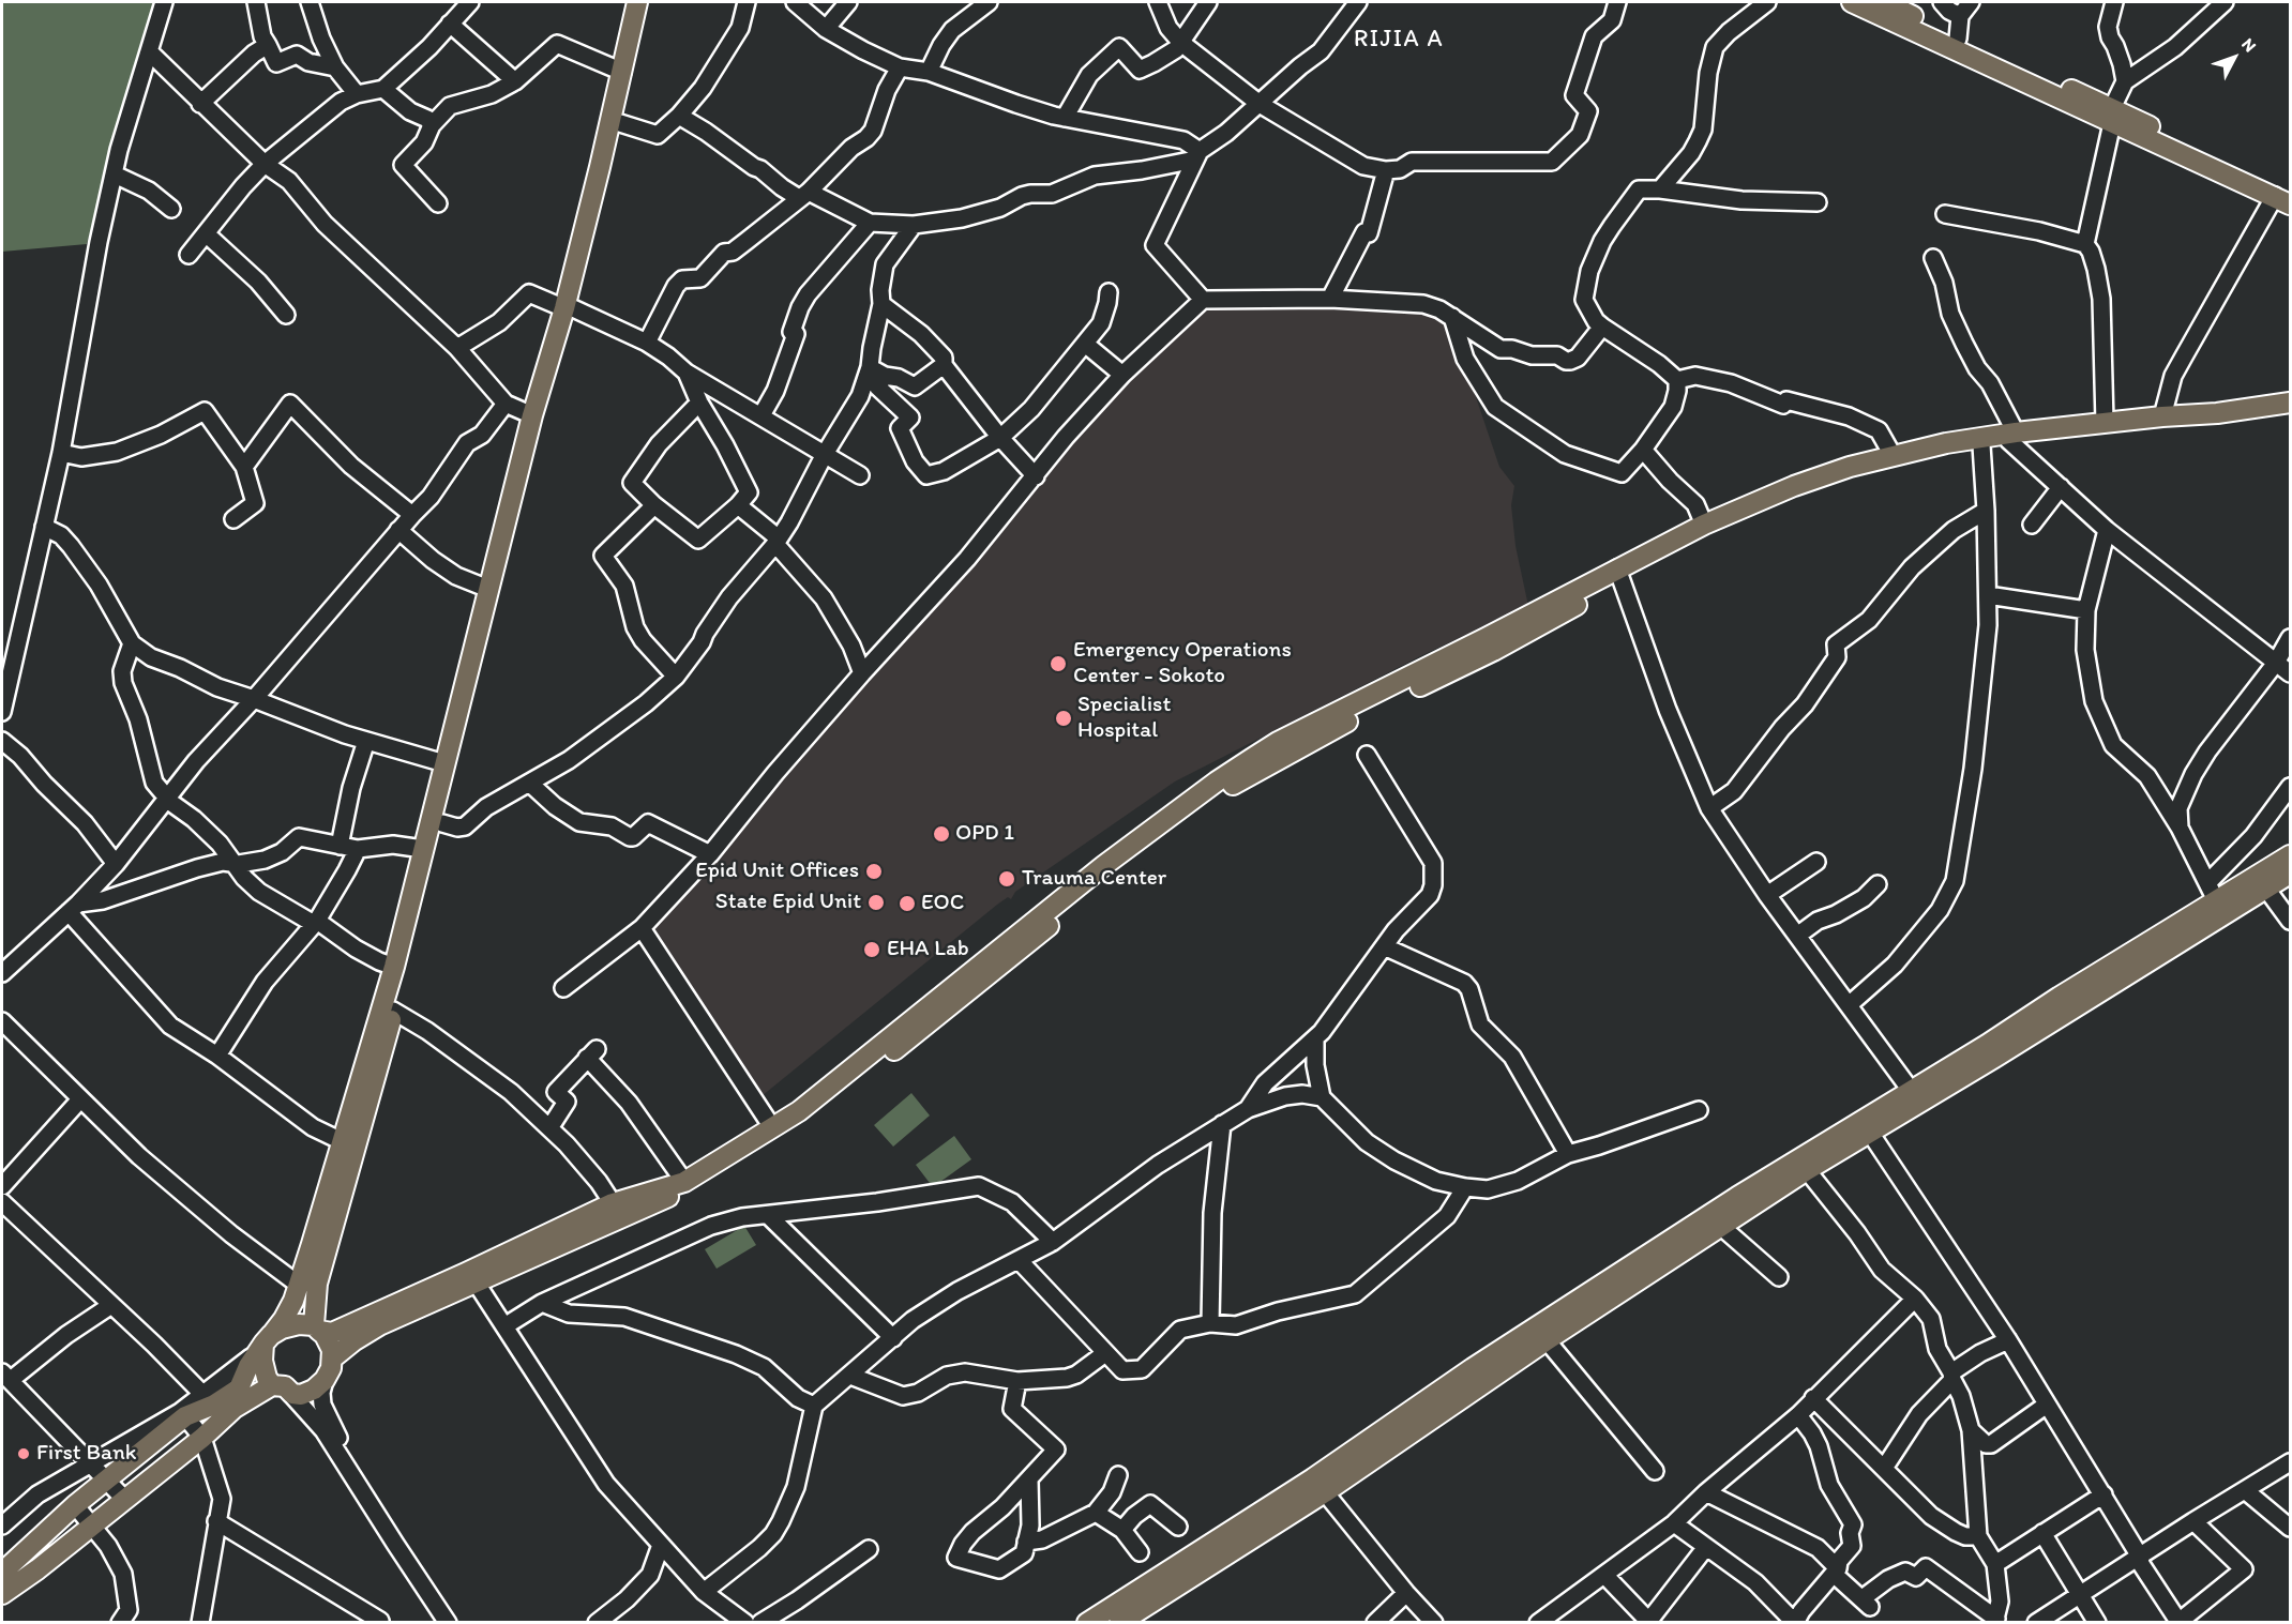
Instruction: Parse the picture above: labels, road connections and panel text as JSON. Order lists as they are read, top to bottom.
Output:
{
  "districts": ["RIJIA A"],
  "places": [
    "Emergency Operations Center - Sokoto",
    "Specialist Hospital",
    "OPD 1",
    "Epid Unit Offices",
    "Trauma Center",
    "State Epid Unit",
    "EOC",
    "EHA Lab",
    "First Bank"
  ],
  "north": "top right"
}
